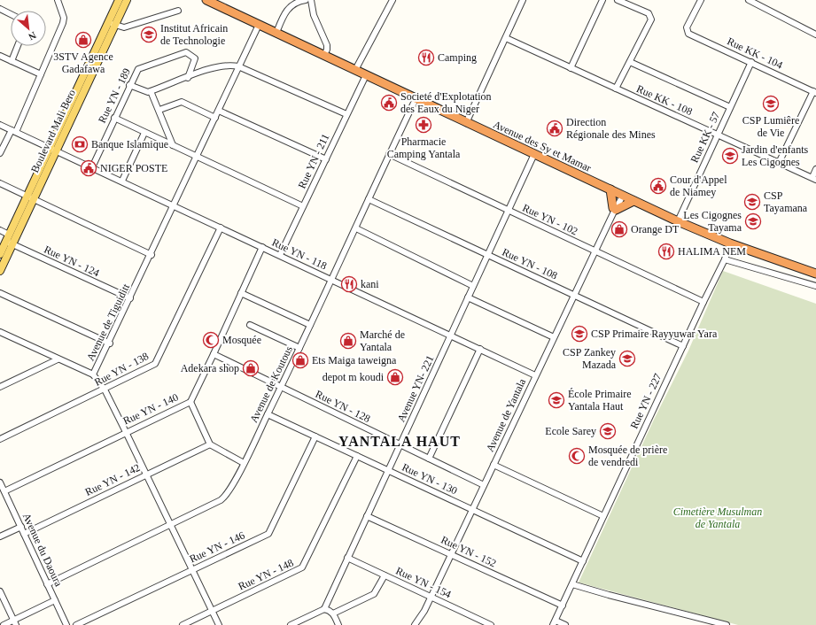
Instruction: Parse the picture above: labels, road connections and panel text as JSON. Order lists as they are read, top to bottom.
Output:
{
  "streets": {
    "highway": ["Avenue des Sy et Mamar"],
    "main road": ["Boulevard Mali Bero"],
    "street": [
      "Rue KK - 104",
      "Rue YN - 189",
      "Rue KK - 108",
      "Rue KK - 57",
      "Rue YN - 211",
      "Rue YN - 102",
      "Rue YN - 118",
      "Rue YN - 124",
      "Rue YN - 108",
      "Avenue de Tiguiditt",
      "Rue YN - 138",
      "Avenue de Koutous",
      "Avenue YN- 221",
      "Rue YN - 227",
      "Rue YN - 128",
      "Rue YN - 140",
      "Avenue de Yantala",
      "Rue YN - 130",
      "Rue YN - 142",
      "Rue YN - 146",
      "Avenue du Daoura",
      "Rue YN - 152",
      "Rue YN - 148",
      "Rue YN - 154"
    ]
  },
  "crossings": [
    ["Rue KK - 104", "Rue KK - 57"],
    ["Rue YN - 189", "Rue YN - 118"],
    ["Rue KK - 108", "Rue KK - 57"],
    ["Boulevard Mali Bero", "Rue YN - 118"],
    ["Boulevard Mali Bero", "Rue YN - 124"],
    ["Rue KK - 57", "Avenue des Sy et Mamar"],
    ["Avenue des Sy et Mamar", "Rue YN - 211"],
    ["Avenue des Sy et Mamar", "Avenue de Tiguiditt"],
    ["Avenue des Sy et Mamar", "Avenue de Koutous"],
    ["Avenue des Sy et Mamar", "Avenue YN- 221"],
    ["Avenue des Sy et Mamar", "Rue YN - 227"],
    ["Avenue des Sy et Mamar", "Avenue de Yantala"],
    ["Rue YN - 211", "Rue YN - 118"],
    ["Rue YN - 102", "Avenue de Koutous"],
    ["Rue YN - 102", "Avenue YN- 221"],
    ["Rue YN - 102", "Rue YN - 227"],
    ["Rue YN - 102", "Avenue de Yantala"],
    ["Rue YN - 118", "Avenue de Tiguiditt"],
    ["Rue YN - 118", "Rue YN - 138"],
    ["Rue YN - 118", "Avenue de Koutous"],
    ["Rue YN - 118", "Avenue YN- 221"],
    ["Rue YN - 118", "Rue YN - 140"],
    ["Rue YN - 118", "Avenue de Yantala"],
    ["Rue YN - 124", "Avenue de Tiguiditt"],
    ["Rue YN - 108", "Avenue de Koutous"],
    ["Rue YN - 108", "Avenue YN- 221"],
    ["Rue YN - 108", "Rue YN - 227"],
    ["Rue YN - 108", "Avenue de Yantala"],
    ["Avenue de Tiguiditt", "Rue YN - 138"],
    ["Avenue de Tiguiditt", "Avenue de Koutous"],
    ["Avenue de Tiguiditt", "Rue YN - 140"],
    ["Avenue de Tiguiditt", "Rue YN - 142"],
    ["Avenue de Tiguiditt", "Rue YN - 146"],
    ["Avenue de Tiguiditt", "Rue YN - 148"],
    ["Avenue de Koutous", "Rue YN - 128"],
    ["Avenue de Koutous", "Rue YN - 130"],
    ["Avenue de Koutous", "Avenue du Daoura"],
    ["Avenue YN- 221", "Rue YN - 128"],
    ["Avenue YN- 221", "Rue YN - 130"],
    ["Avenue YN- 221", "Rue YN - 152"],
    ["Avenue YN- 221", "Rue YN - 154"],
    ["Rue YN - 227", "Rue YN - 130"],
    ["Rue YN - 227", "Rue YN - 152"],
    ["Rue YN - 128", "Rue YN - 140"],
    ["Rue YN - 128", "Avenue de Yantala"],
    ["Rue YN - 140", "Avenue du Daoura"],
    ["Avenue de Yantala", "Rue YN - 130"],
    ["Avenue de Yantala", "Rue YN - 152"],
    ["Avenue de Yantala", "Rue YN - 154"],
    ["Rue YN - 130", "Rue YN - 146"],
    ["Rue YN - 130", "Rue YN - 148"],
    ["Rue YN - 142", "Avenue du Daoura"]
  ],
  "districts": ["YANTALA HAUT"],
  "parks": ["Cimetière Musulman de Yantala"],
  "places": {
    "school or university": [
      "Institut Africain de Technologie",
      "CSP Lumiêre de Vie",
      "Jardin d'enfants Les Cigognes",
      "CSP Tayamana",
      "Les Cigognes Tayama",
      "CSP Primaire Rayyuwar Yara",
      "CSP Zankey Mazada",
      "École Primaire Yantala Haut",
      "Ecole Sarey"
    ],
    "shop": [
      "3STV Agence Gadafawa",
      "Orange DT",
      "Marché de Yantala",
      "Ets Maiga taweigna",
      "Adekara shop",
      "depot m koudi"
    ],
    "restaurant": ["Camping", "HALIMA NEM", "kani"],
    "public building": [
      "Societé d'Explotation des Eaux du Niger",
      "Direction Régionale des Mines",
      "NIGER POSTE",
      "Cour d'Appel de Niamey"
    ],
    "pharmacy": ["Pharmacie Camping Yantala"],
    "bank": ["Banque Islamique"],
    "mosque": ["Mosquée", "Mosquée de prière de vendredi"]
  },
  "north": "bottom right"
}
